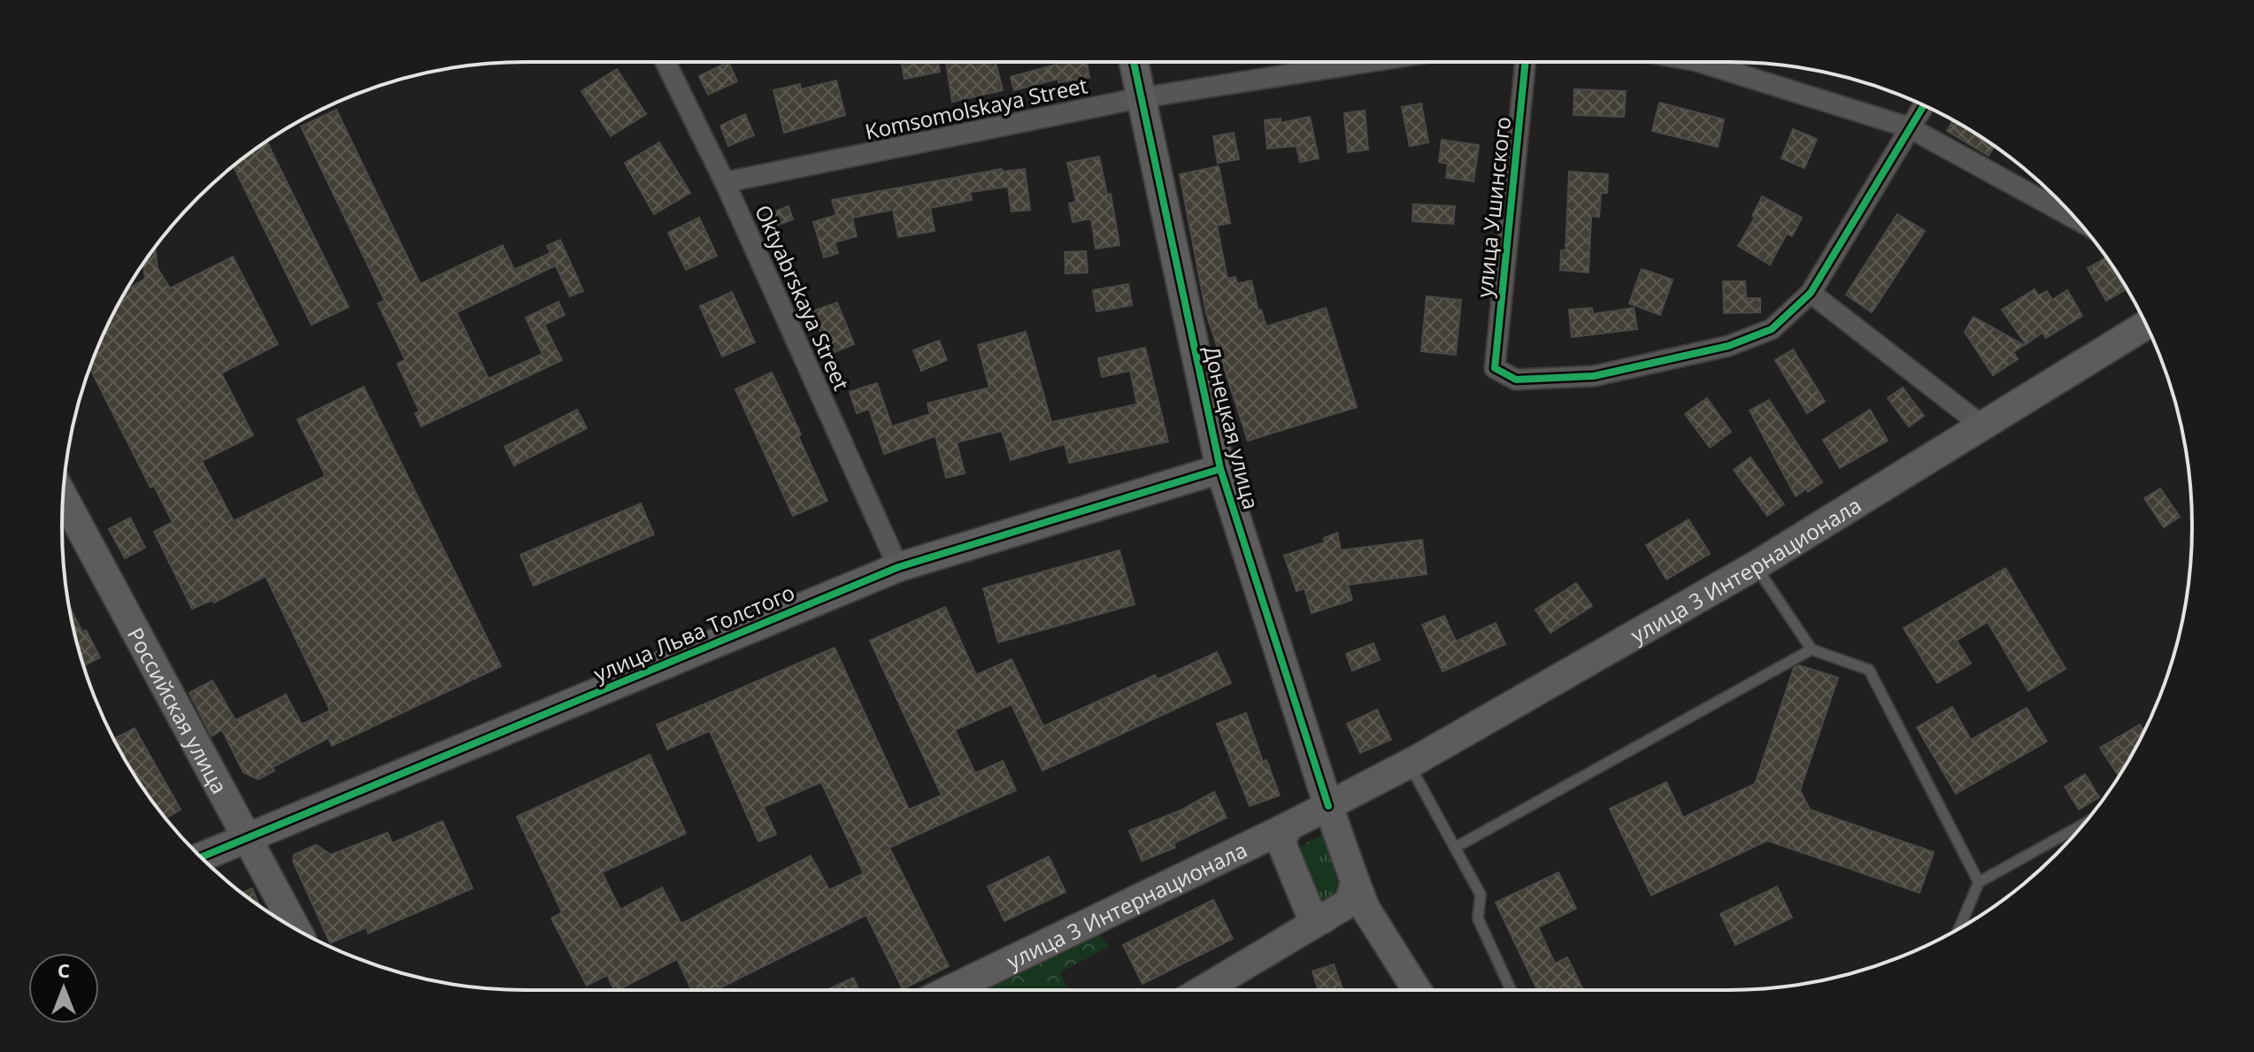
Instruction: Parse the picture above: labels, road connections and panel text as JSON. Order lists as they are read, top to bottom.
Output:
{
  "streets": {
    "main road": [
      "Донецкая улица",
      "улица 3 Интернационала",
      "улица Льва Толстого",
      "Российская улица"
    ],
    "street": ["Komsomolskaya Street", "улица Ушинского", "Oktyabrskaya Street"]
  },
  "crossings": [
    ["Komsomolskaya Street", "Oktyabrskaya Street"],
    ["Komsomolskaya Street", "Донецкая улица"],
    ["Oktyabrskaya Street", "улица Льва Толстого"],
    ["Донецкая улица", "улица 3 Интернационала"],
    ["Донецкая улица", "улица Льва Толстого"],
    ["улица Льва Толстого", "Российская улица"]
  ],
  "north": "top"
}
